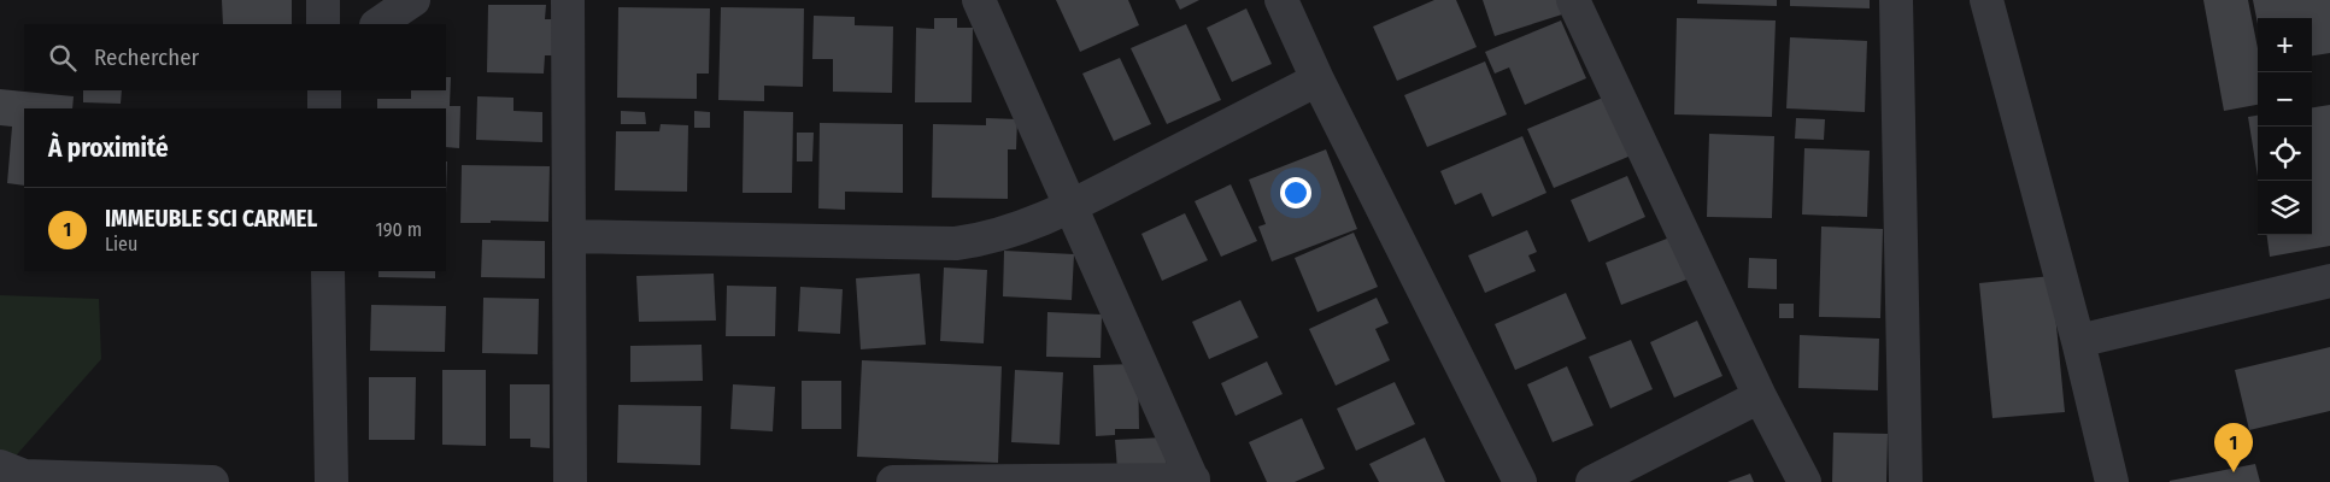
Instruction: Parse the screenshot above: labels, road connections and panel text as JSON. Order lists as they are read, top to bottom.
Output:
{
  "page": {
    "map_buttons": ["+", "−"],
    "search": "Rechercher",
    "heading": "À proximité",
    "list": [
      {
        "mark": "1",
        "name": "IMMEUBLE SCI CARMEL",
        "note": "Lieu",
        "value": "190 m"
      }
    ],
    "pins": "1"
  }
}
